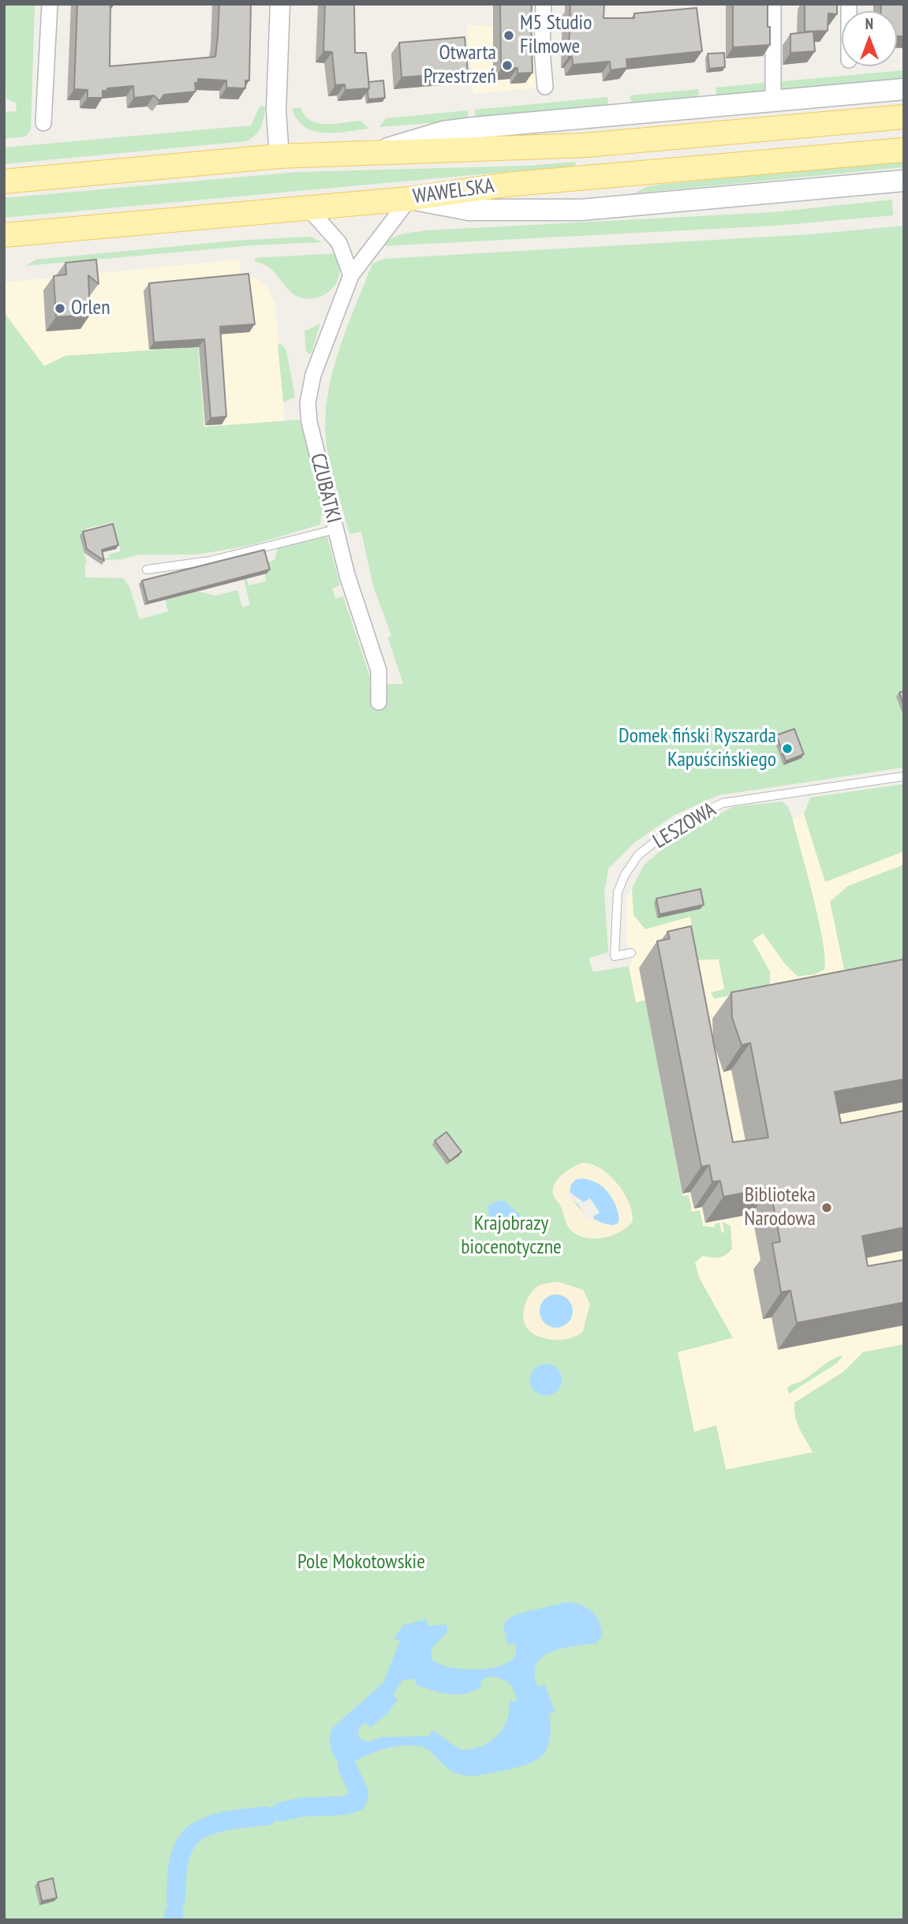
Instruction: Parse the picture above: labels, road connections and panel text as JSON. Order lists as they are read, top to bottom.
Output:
{
  "streets": {
    "main road": ["WAWELSKA"],
    "street": ["CZUBATKI"],
    "lane": ["LESZOWA"]
  },
  "crossings": [
    ["WAWELSKA", "CZUBATKI"]
  ],
  "parks": ["Krajobrazy biocenotyczne", "Pole Mokotowskie"],
  "places": [
    "M5 Studio Filmowe",
    "Otwarta Przestrzeń",
    "Orlen",
    "Domek fiński Ryszarda Kapuścińskiego",
    "Biblioteka Narodowa"
  ],
  "north": "top"
}
